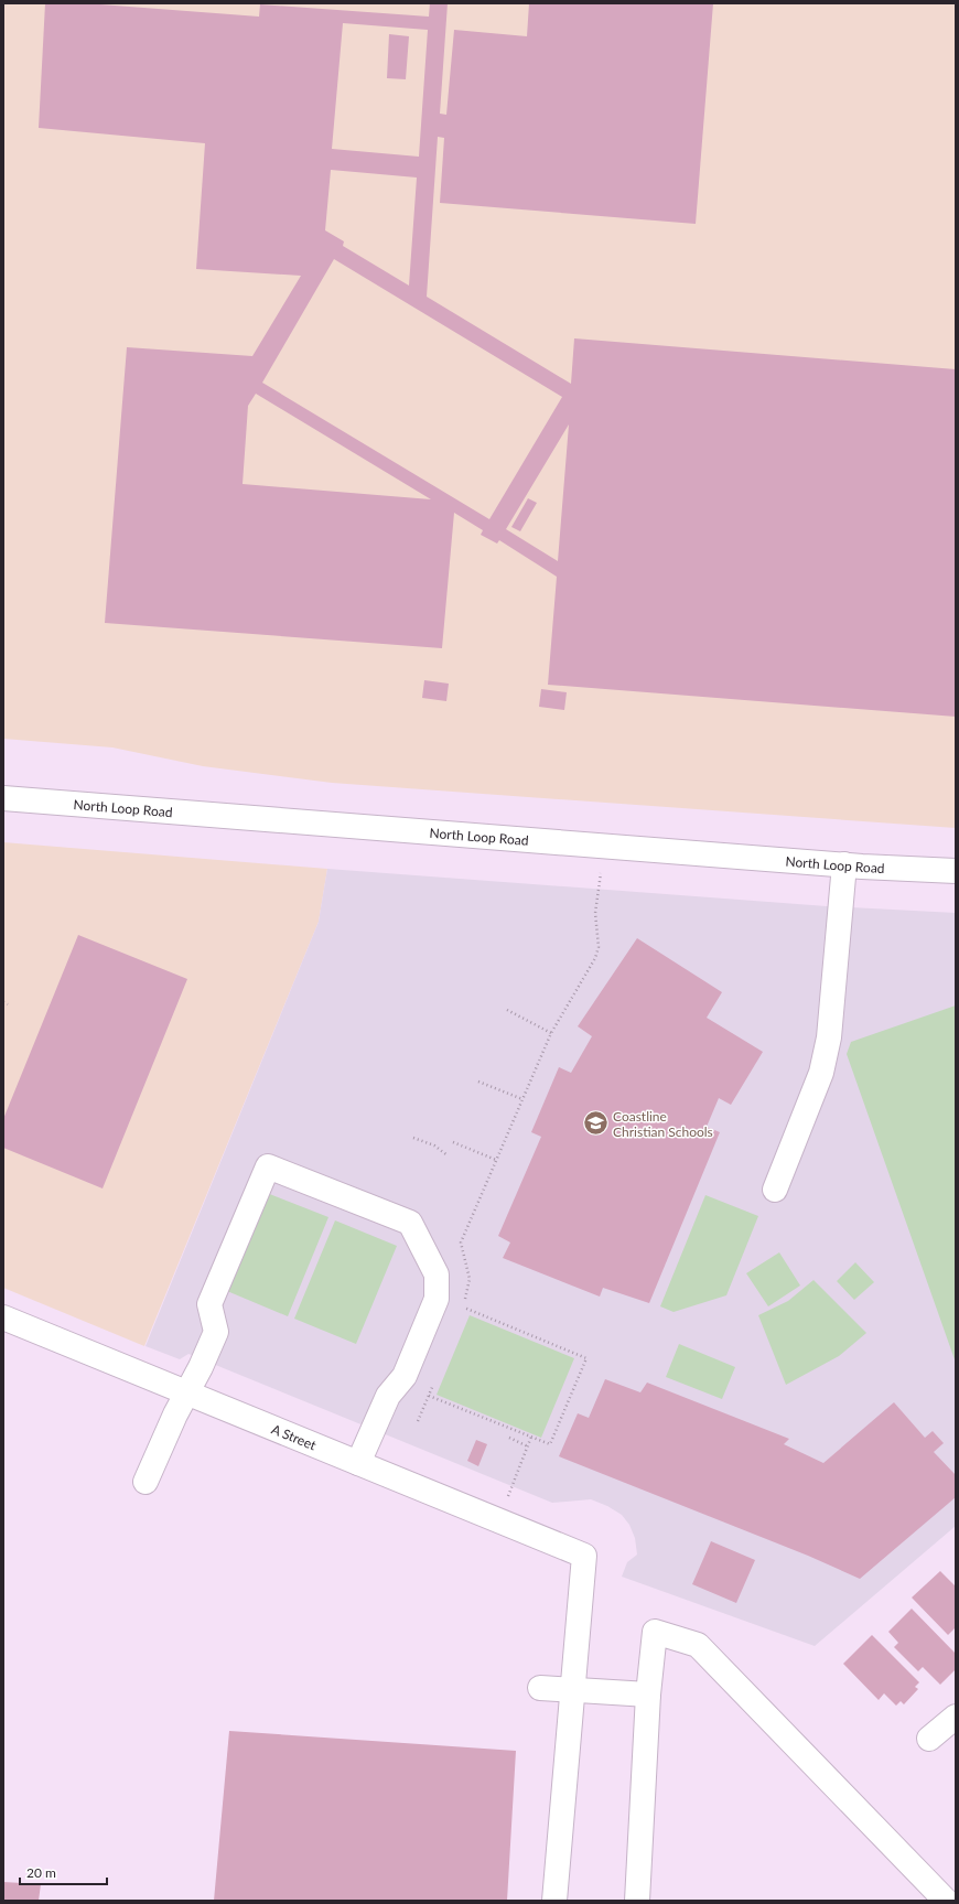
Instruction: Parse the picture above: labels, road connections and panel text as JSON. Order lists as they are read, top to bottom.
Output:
{
  "streets": {
    "street": ["North Loop Road", "A Street"]
  },
  "places": {
    "school or university": ["Coastline Christian Schools"]
  },
  "scale_bar": "20 m"
}
